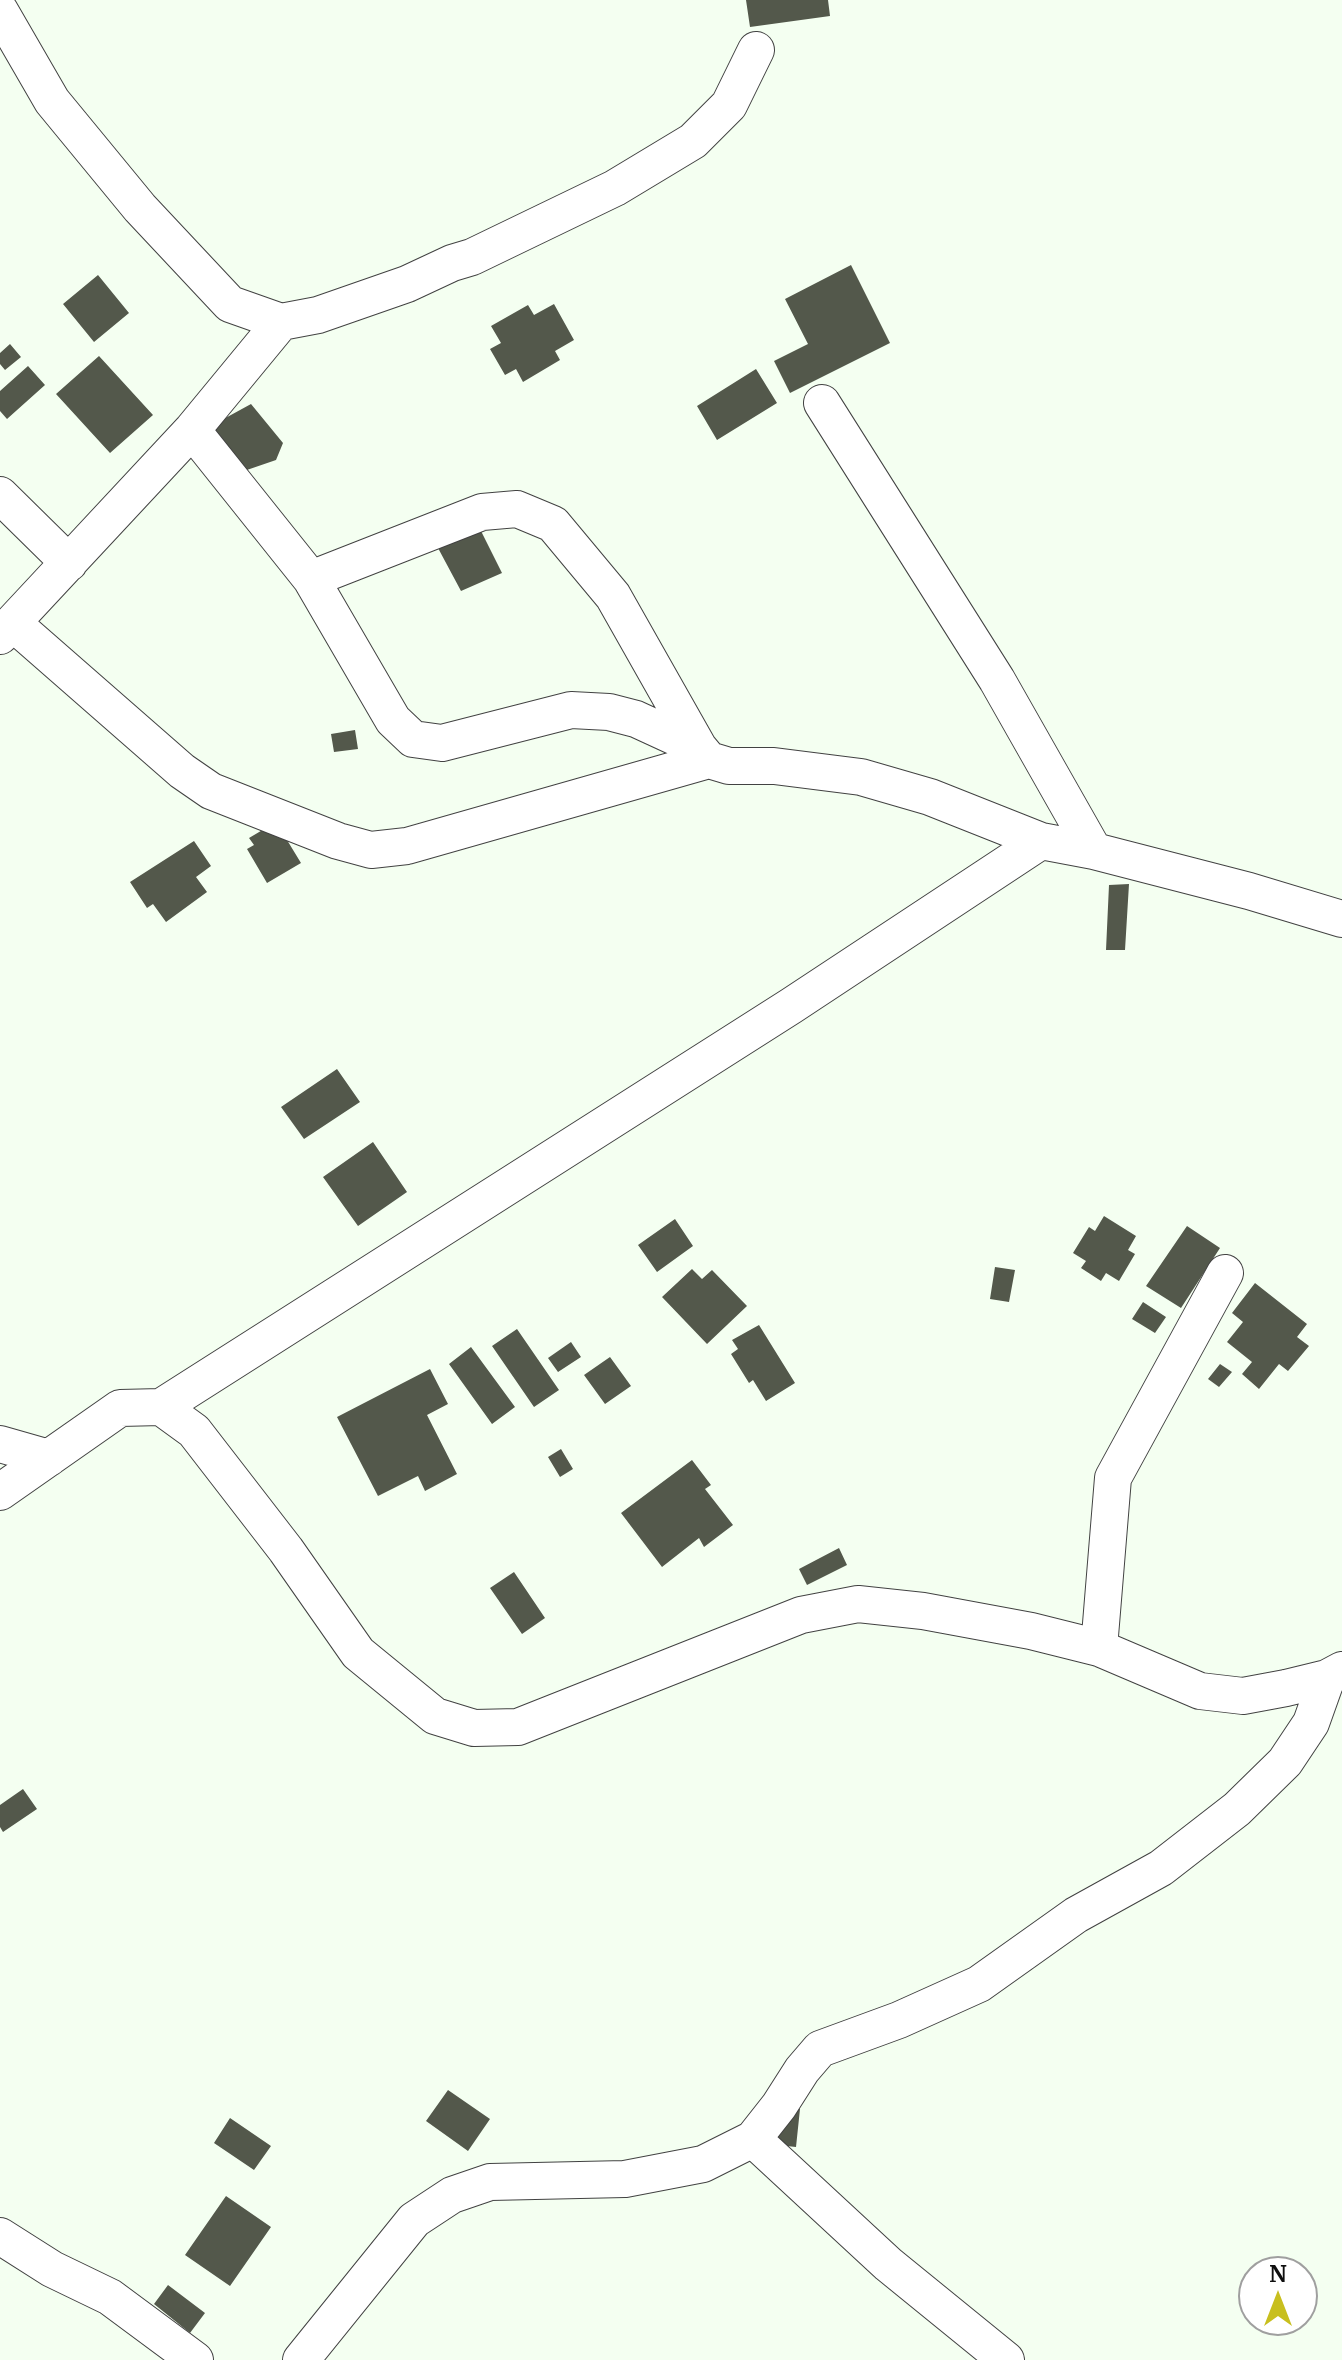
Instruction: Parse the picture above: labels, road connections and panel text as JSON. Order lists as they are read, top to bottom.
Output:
{
  "north": "top"
}
